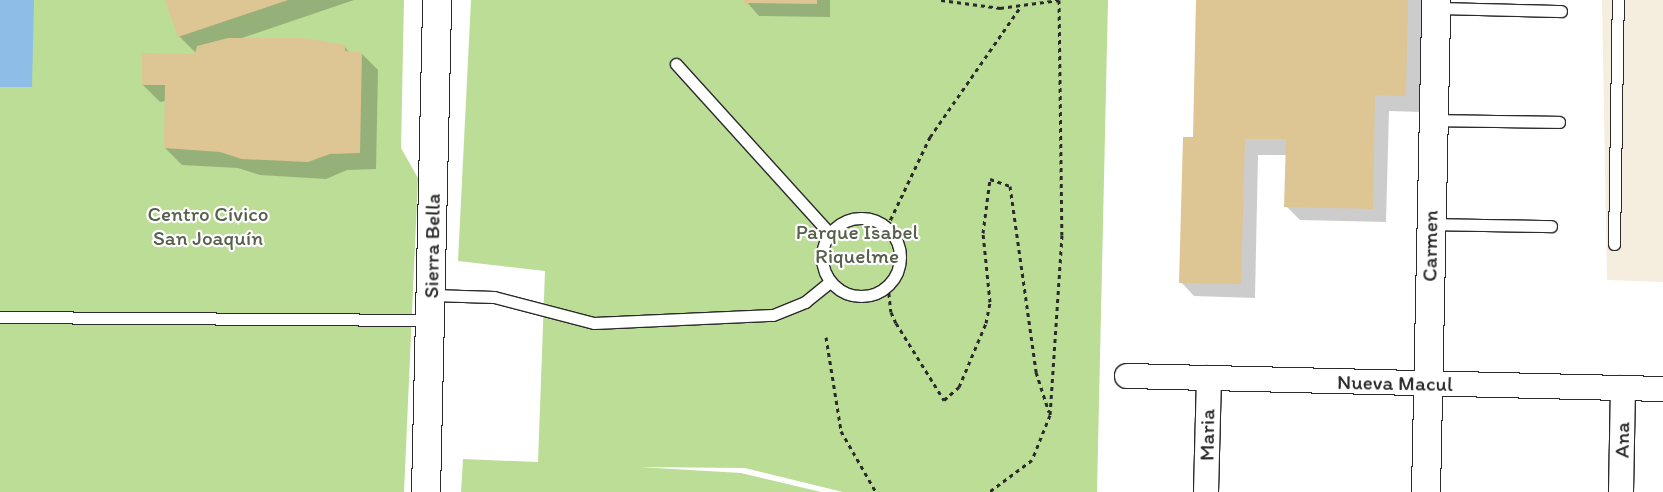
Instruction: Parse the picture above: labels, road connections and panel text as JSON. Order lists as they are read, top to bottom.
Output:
{
  "streets": {
    "street": [
      "Sierra Bella",
      "Carmen",
      "Nueva Macul",
      "Maria",
      "Ana"
    ]
  },
  "crossings": [
    ["Carmen", "Nueva Macul"],
    ["Nueva Macul", "Maria"],
    ["Nueva Macul", "Ana"]
  ],
  "parks": ["Centro Cívico San Joaquín", "Parque Isabel Riquelme"]
}
